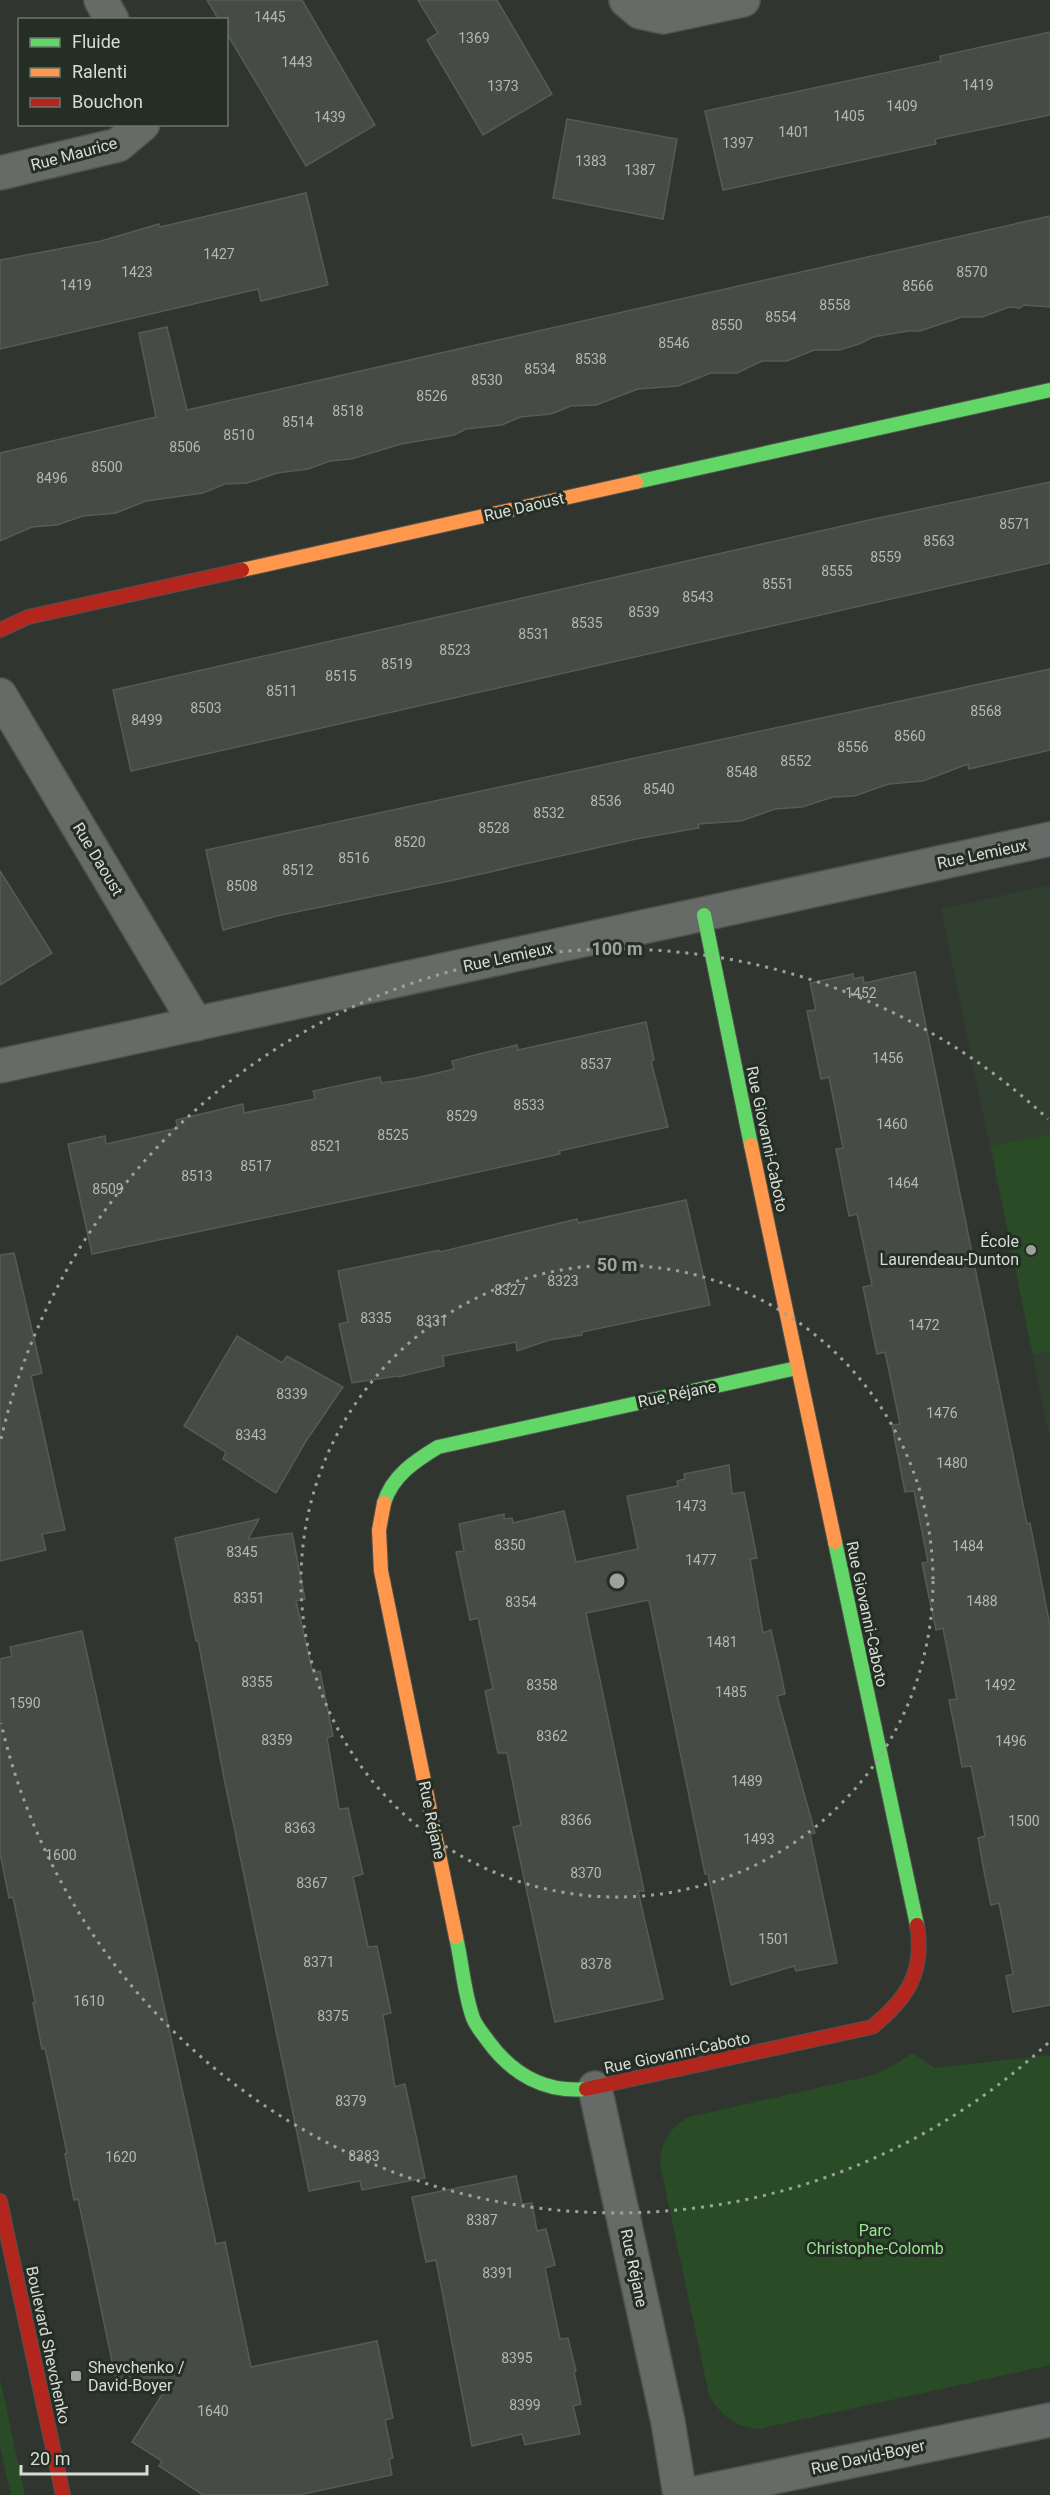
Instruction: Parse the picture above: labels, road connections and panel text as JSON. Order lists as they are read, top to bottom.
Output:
{
  "streets": {
    "street": [
      "Rue Maurice",
      "Rue Daoust",
      "Rue Lemieux",
      "Rue Giovanni-Caboto",
      "Rue Réjane",
      "Boulevard Shevchenko",
      "Rue David-Boyer"
    ]
  },
  "crossings": [
    ["Rue Daoust", "Rue Lemieux"],
    ["Rue Lemieux", "Rue Giovanni-Caboto"],
    ["Rue Giovanni-Caboto", "Rue Réjane"]
  ],
  "parks": ["Parc Christophe-Colomb"],
  "places": {
    "other": ["École Laurendeau-Dunton"],
    "transit": ["Shevchenko / David-Boyer"]
  },
  "house_numbers": [
    "1445",
    "1369",
    "1443",
    "1419",
    "1373",
    "1409",
    "1405",
    "1439",
    "1401",
    "1397",
    "1383",
    "1387",
    "1427",
    "1423",
    "8570",
    "1419",
    "8566",
    "8558",
    "8554",
    "8550",
    "8546",
    "8538",
    "8534",
    "8530",
    "8526",
    "8518",
    "8514",
    "8510",
    "8506",
    "8500",
    "8496",
    "8571",
    "8563",
    "8559",
    "8555",
    "8551",
    "8543",
    "8539",
    "8535",
    "8531",
    "8523",
    "8519",
    "8515",
    "8511",
    "8503",
    "8568",
    "8499",
    "8560",
    "8556",
    "8552",
    "8548",
    "8540",
    "8536",
    "8532",
    "8528",
    "8520",
    "8516",
    "8512",
    "8508",
    "1452",
    "1456",
    "8537",
    "8533",
    "8529",
    "1460",
    "8525",
    "8521",
    "8517",
    "8513",
    "1464",
    "8509",
    "8323",
    "8327",
    "8335",
    "8331",
    "1472",
    "8339",
    "1476",
    "8343",
    "1480",
    "1473",
    "8350",
    "1484",
    "8345",
    "1477",
    "8351",
    "1488",
    "8354",
    "1481",
    "8355",
    "8358",
    "1492",
    "1485",
    "1590",
    "8362",
    "8359",
    "1496",
    "1489",
    "8366",
    "1500",
    "8363",
    "1493",
    "1600",
    "8370",
    "8367",
    "1501",
    "8371",
    "8378",
    "1610",
    "8375",
    "8379",
    "8383",
    "1620",
    "8387",
    "8391",
    "8395",
    "8399",
    "1640"
  ],
  "legend": ["Fluide", "Ralenti", "Bouchon"],
  "scale_bar": "20 m",
  "rings": ["100 m", "50 m"]
}
